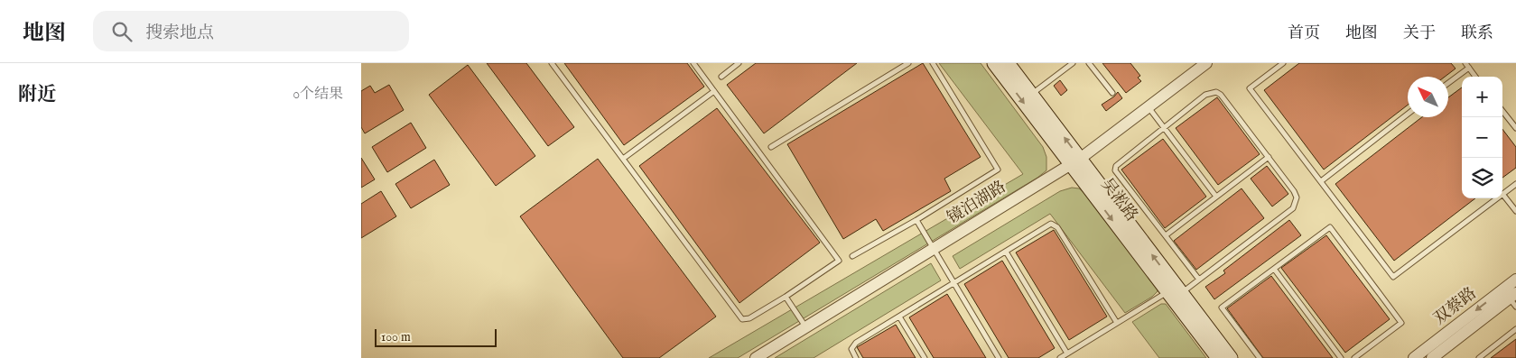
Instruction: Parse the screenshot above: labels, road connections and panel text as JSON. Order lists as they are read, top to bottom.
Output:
{
  "streets": {
    "main road": ["吴淞路"],
    "street": ["镜泊湖路", "双蔡路"]
  },
  "crossings": [
    ["吴淞路", "镜泊湖路"]
  ],
  "scale_bar": "100 m",
  "north": "top left",
  "page": {
    "header": "地图",
    "search": "搜索地点",
    "nav": [
      "首页",
      "地图",
      "关于",
      "联系"
    ],
    "heading": ["附近", "0个结果"],
    "map_buttons": ["+", "−"],
    "scale": "100 m"
  }
}
